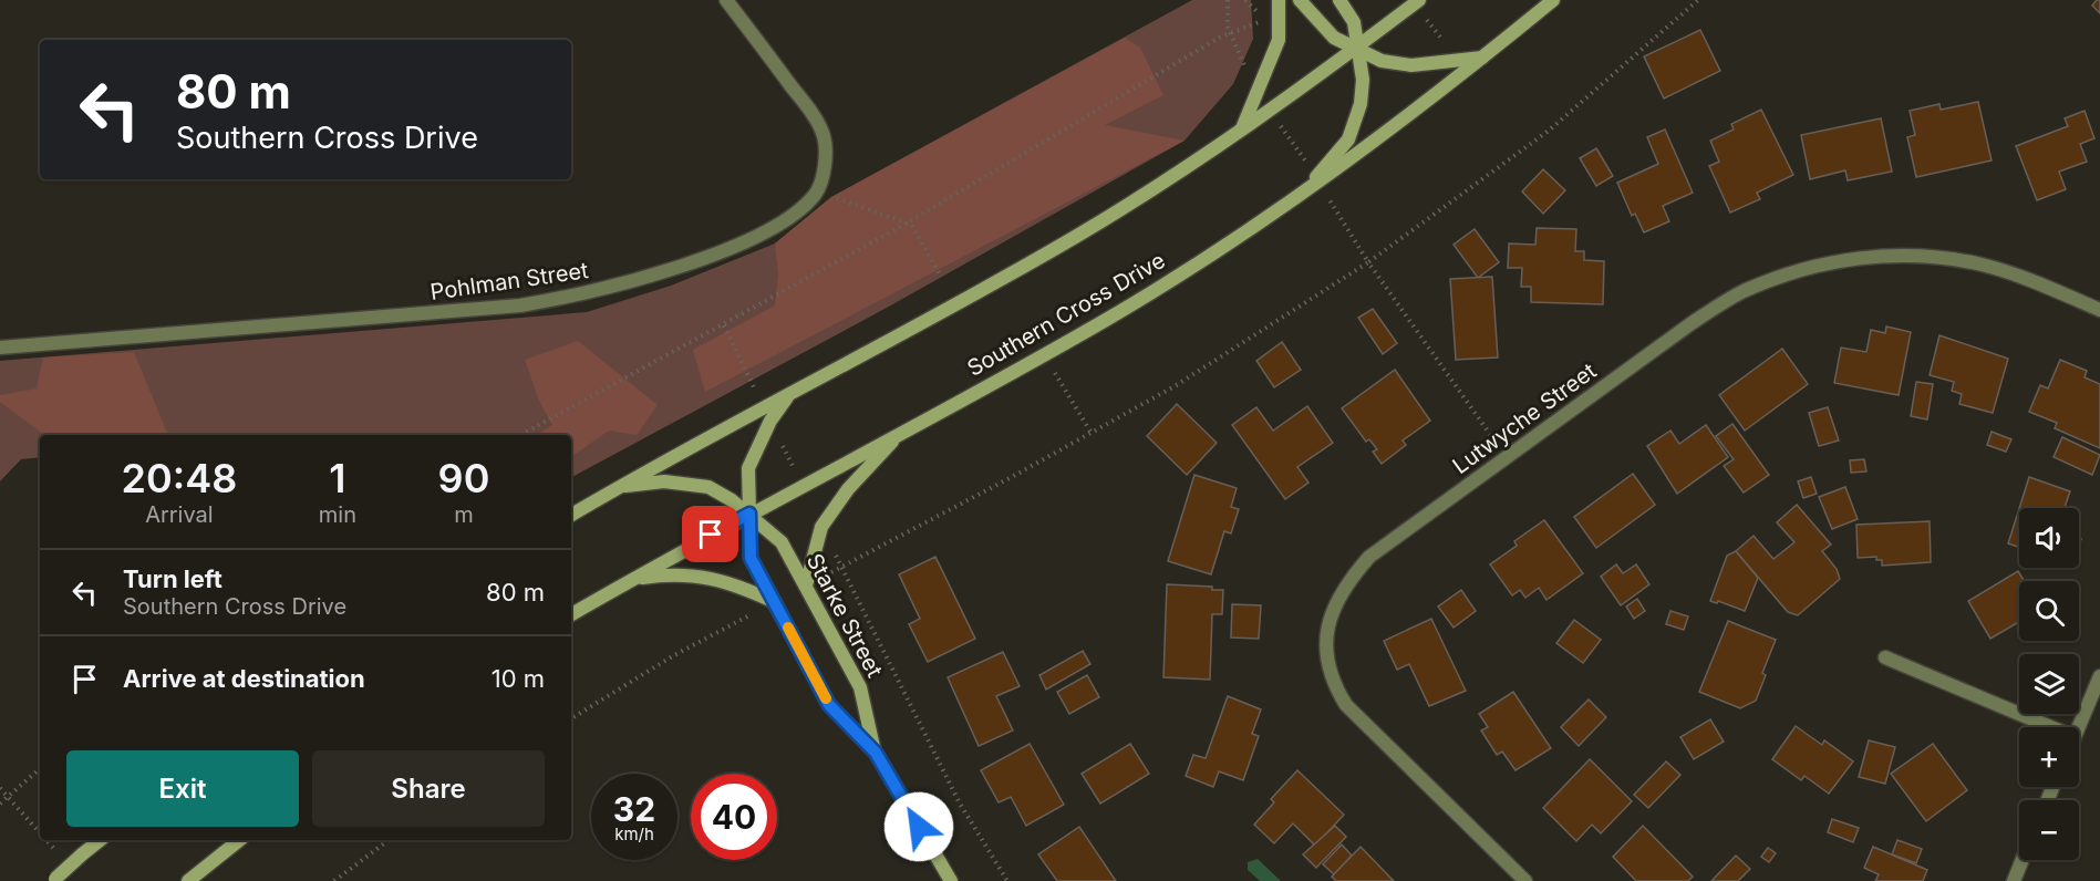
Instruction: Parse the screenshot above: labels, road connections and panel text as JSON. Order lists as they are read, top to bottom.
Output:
{
  "streets": {
    "main road": ["Southern Cross Drive", "Starke Street"],
    "street": ["Pohlman Street", "Lutwyche Street"]
  },
  "crossings": [
    ["Southern Cross Drive", "Starke Street"]
  ],
  "page": {
    "turn": ["80 m", "Southern Cross Drive"],
    "eta": [
      "20:48",
      "Arrival",
      "1",
      "min",
      "90",
      "m"
    ],
    "map_buttons": ["+", "−"],
    "list": [
      {
        "name": "Turn left",
        "note": "Southern Cross Drive",
        "value": "80 m"
      },
      {
        "name": "Arrive at destination",
        "value": "10 m"
      }
    ],
    "buttons": ["Exit", "Share"],
    "speed": "32 km/h",
    "limit": "40"
  }
}
